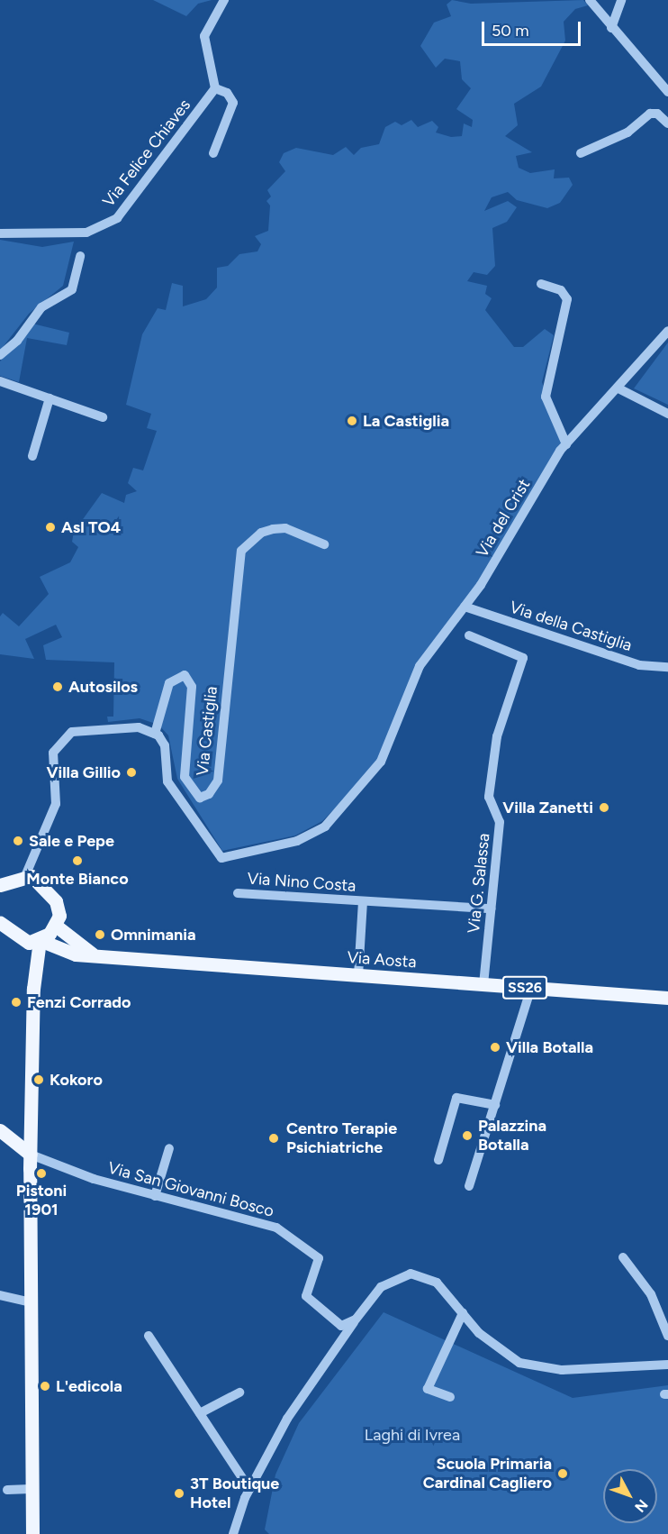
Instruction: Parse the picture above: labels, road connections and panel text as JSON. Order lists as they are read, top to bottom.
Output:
{
  "streets": {
    "main road": ["Via Aosta", "SS26"],
    "street": [
      "Via Felice Chiaves",
      "Via del Crist",
      "Via della Castiglia",
      "Via Castiglia",
      "Via Nino Costa",
      "Via G. Salassa",
      "Via San Giovanni Bosco"
    ]
  },
  "crossings": [
    ["Via del Crist", "Via della Castiglia"],
    ["Via Nino Costa", "Via G. Salassa"],
    ["Via Nino Costa", "Via Aosta"],
    ["Via G. Salassa", "Via Aosta"]
  ],
  "parks": ["Laghi di Ivrea"],
  "places": [
    "La Castiglia",
    "Asl TO4",
    "Autosilos",
    "Villa Gillio",
    "Villa Zanetti",
    "Sale e Pepe",
    "Monte Bianco",
    "Omnimania",
    "Fenzi Corrado",
    "Villa Botalla",
    "Kokoro",
    "Palazzina Botalla",
    "Centro Terapie Psichiatriche",
    "Pistoni 1901",
    "L'edicola",
    "Scuola Primaria Cardinal Cagliero",
    "3T Boutique Hotel"
  ],
  "scale_bar": "50 m",
  "north": "bottom right"
}
